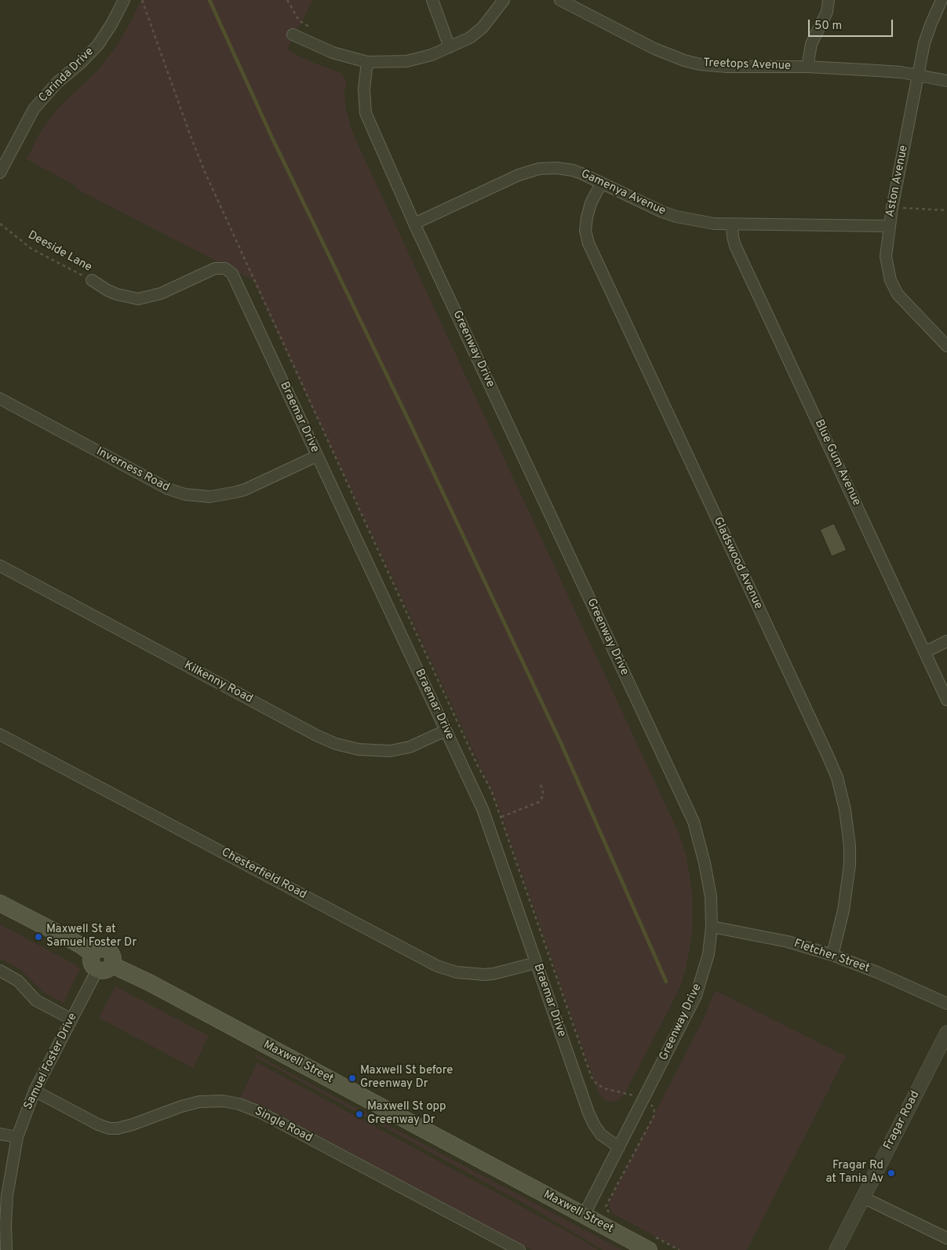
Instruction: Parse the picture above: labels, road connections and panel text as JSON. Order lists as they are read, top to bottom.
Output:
{
  "streets": {
    "main road": ["Maxwell Street"],
    "street": [
      "Treetops Avenue",
      "Carinda Drive",
      "Aston Avenue",
      "Gamenya Avenue",
      "Greenway Drive",
      "Braemar Drive",
      "Blue Gum Avenue",
      "Inverness Road",
      "Gladswood Avenue",
      "Kilkenny Road",
      "Chesterfield Road",
      "Fletcher Street",
      "Samuel Foster Drive",
      "Fragar Road",
      "Single Road"
    ],
    "path": ["Deeside Lane"]
  },
  "crossings": [
    ["Treetops Avenue", "Aston Avenue"],
    ["Aston Avenue", "Gamenya Avenue"],
    ["Gamenya Avenue", "Greenway Drive"],
    ["Gamenya Avenue", "Blue Gum Avenue"],
    ["Gamenya Avenue", "Gladswood Avenue"],
    ["Deeside Lane", "Braemar Drive"],
    ["Greenway Drive", "Braemar Drive"],
    ["Greenway Drive", "Fletcher Street"],
    ["Greenway Drive", "Maxwell Street"],
    ["Braemar Drive", "Inverness Road"],
    ["Braemar Drive", "Kilkenny Road"],
    ["Braemar Drive", "Chesterfield Road"],
    ["Gladswood Avenue", "Fletcher Street"],
    ["Samuel Foster Drive", "Maxwell Street"],
    ["Samuel Foster Drive", "Single Road"]
  ],
  "places": [
    "Maxwell St at Samuel Foster Dr",
    "Maxwell St before Greenway Dr",
    "Maxwell St opp Greenway Dr",
    "Fragar Rd at Tania Av"
  ],
  "scale_bar": "50 m"
}
